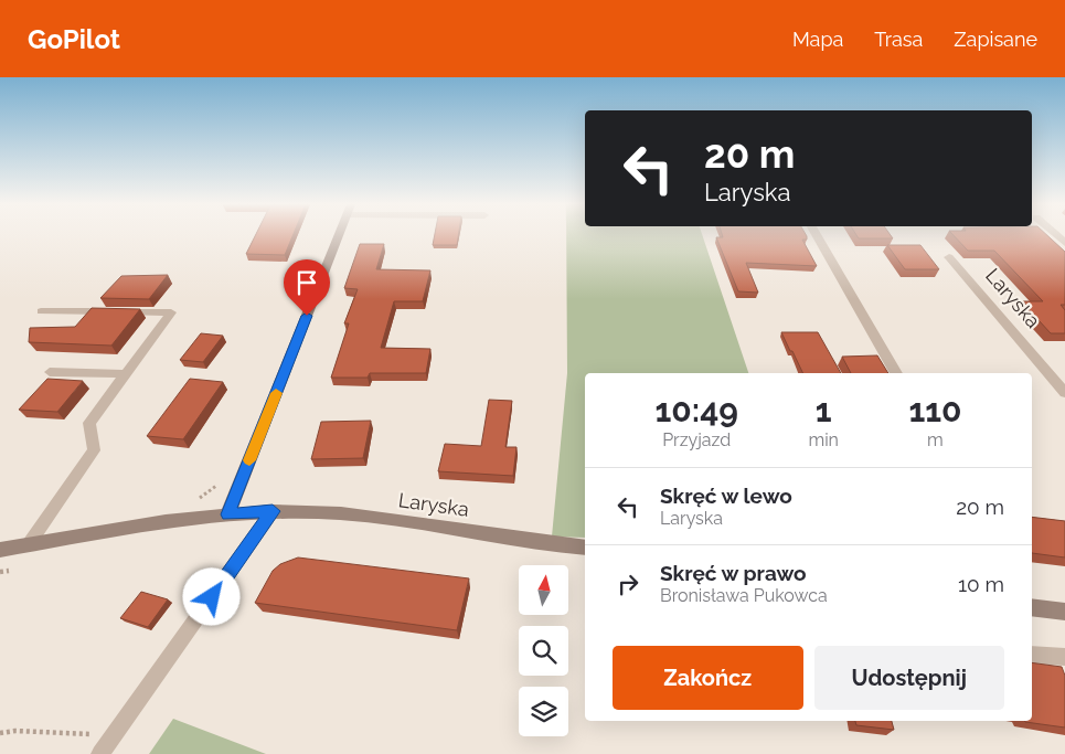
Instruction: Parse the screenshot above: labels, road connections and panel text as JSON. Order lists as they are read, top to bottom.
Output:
{
  "streets": {
    "street": ["Laryska"]
  },
  "north": "top",
  "page": {
    "header": "GoPilot",
    "nav": ["Mapa", "Trasa", "Zapisane"],
    "turn": ["20 m", "Laryska"],
    "eta": [
      "10:49",
      "Przyjazd",
      "1",
      "min",
      "110",
      "m"
    ],
    "list": [
      {
        "name": "Skręć w lewo",
        "note": "Laryska",
        "value": "20 m"
      },
      {
        "name": "Skręć w prawo",
        "note": "Bronisława Pukowca",
        "value": "10 m"
      }
    ],
    "buttons": ["Zakończ", "Udostępnij"]
  }
}
